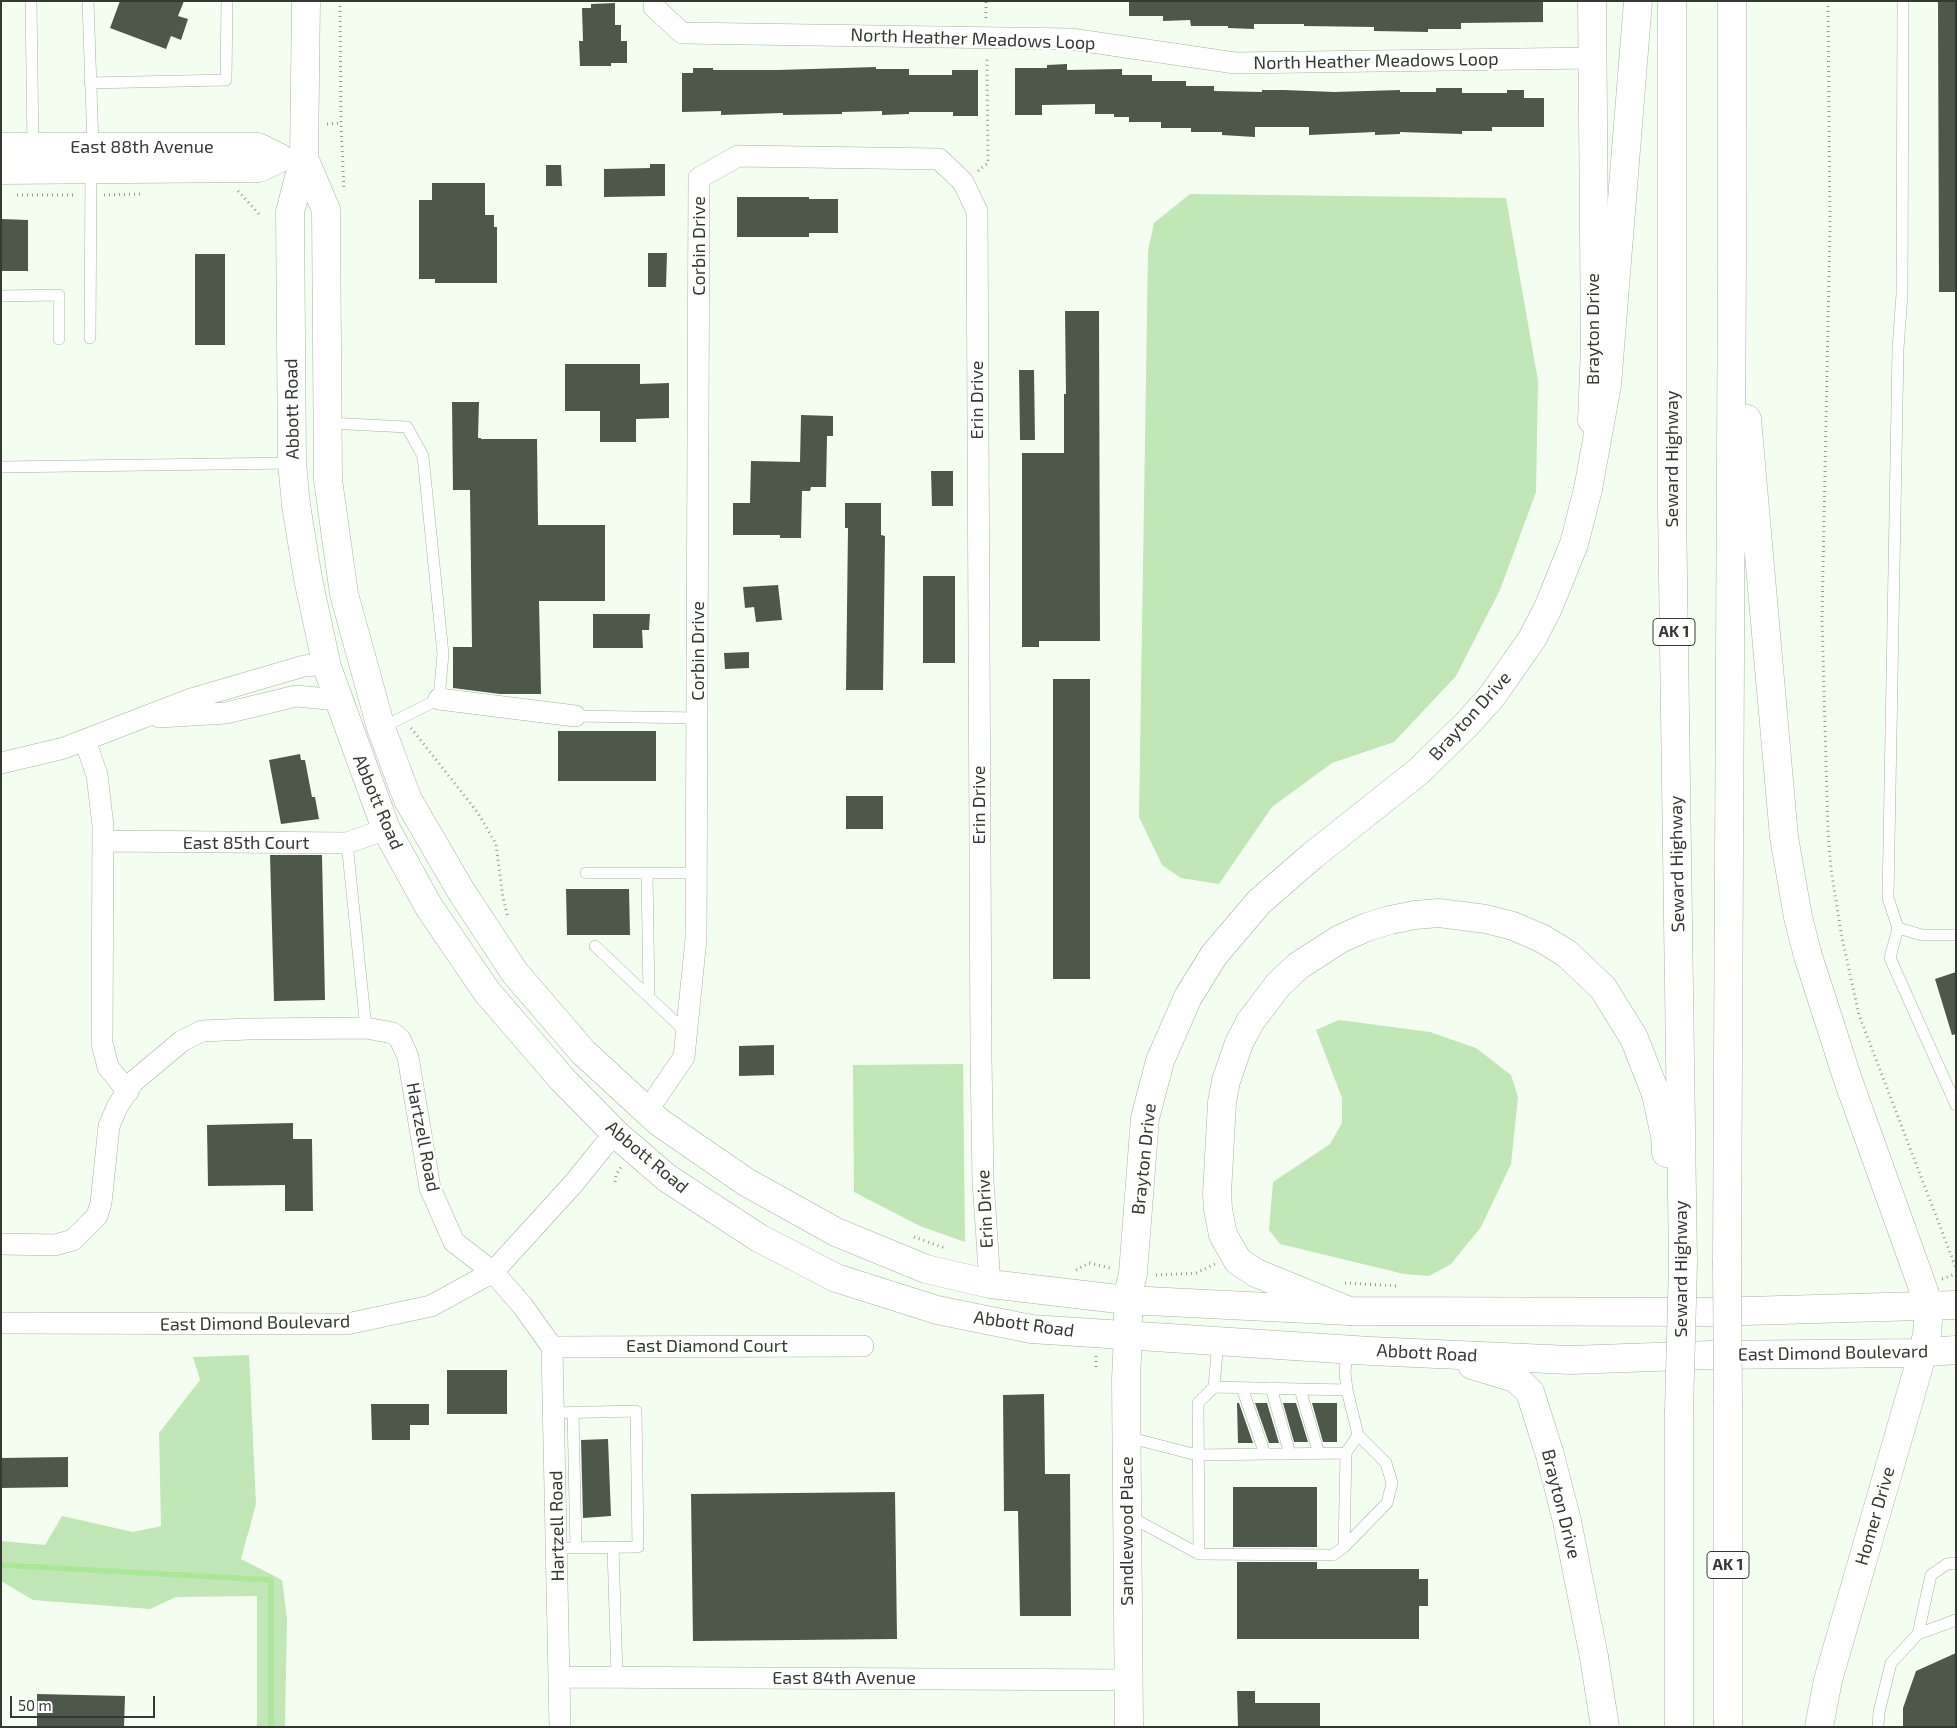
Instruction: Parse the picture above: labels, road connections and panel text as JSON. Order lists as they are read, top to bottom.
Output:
{
  "streets": {
    "main road": [
      "East 88th Avenue",
      "Brayton Drive",
      "Abbott Road",
      "Seward Highway",
      "AK 1",
      "East Dimond Boulevard",
      "Homer Drive",
      "Sandlewood Place"
    ],
    "street": [
      "North Heather Meadows Loop",
      "Corbin Drive",
      "Erin Drive",
      "East 85th Court",
      "Hartzell Road",
      "East Diamond Court",
      "East 84th Avenue"
    ]
  },
  "crossings": [
    ["North Heather Meadows Loop", "Brayton Drive"],
    ["East 88th Avenue", "Abbott Road"],
    ["Corbin Drive", "Erin Drive"],
    ["Corbin Drive", "Abbott Road"],
    ["Brayton Drive", "Abbott Road"],
    ["Brayton Drive", "Sandlewood Place"],
    ["Erin Drive", "Abbott Road"],
    ["Abbott Road", "East 85th Court"],
    ["Abbott Road", "East Dimond Boulevard"],
    ["Abbott Road", "Homer Drive"],
    ["Abbott Road", "Sandlewood Place"],
    ["Hartzell Road", "East Dimond Boulevard"],
    ["Hartzell Road", "East Diamond Court"],
    ["Hartzell Road", "East 84th Avenue"],
    ["East Dimond Boulevard", "Homer Drive"],
    ["Sandlewood Place", "East 84th Avenue"]
  ],
  "scale_bar": "50 m"
}
